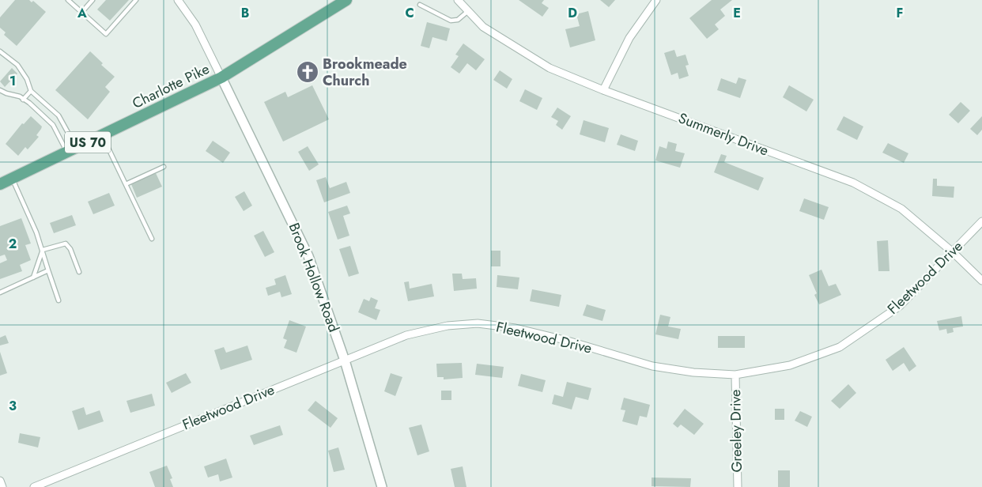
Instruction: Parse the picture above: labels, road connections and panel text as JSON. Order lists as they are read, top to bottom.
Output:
{
  "streets": {
    "main road": ["Charlotte Pike", "US 70"],
    "street": [
      "Summerly Drive",
      "Brook Hollow Road",
      "Fleetwood Drive",
      "Greeley Drive"
    ]
  },
  "crossings": [
    ["Charlotte Pike", "Brook Hollow Road"],
    ["Summerly Drive", "Fleetwood Drive"],
    ["Brook Hollow Road", "Fleetwood Drive"],
    ["Fleetwood Drive", "Greeley Drive"]
  ],
  "places": {
    "church": ["Brookmeade Church"]
  },
  "grid": {
    "columns": [
      "A",
      "B",
      "C",
      "D",
      "E",
      "F"
    ],
    "rows": ["1", "2", "3"]
  }
}
